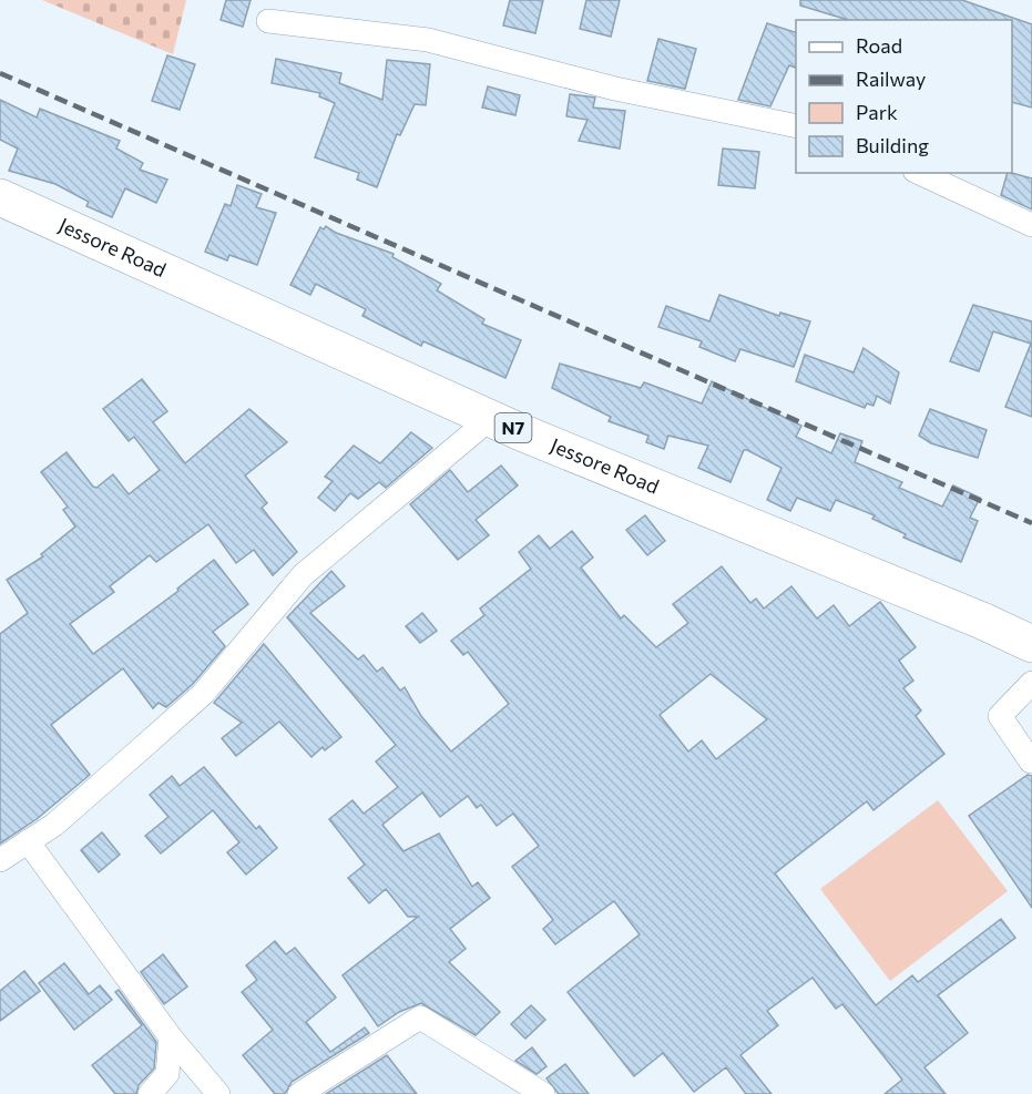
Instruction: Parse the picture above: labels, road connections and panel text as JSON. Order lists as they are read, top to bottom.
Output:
{
  "streets": {
    "highway": ["Jessore Road", "N7"]
  },
  "legend": [
    "Road",
    "Railway",
    "Park",
    "Building"
  ]
}
